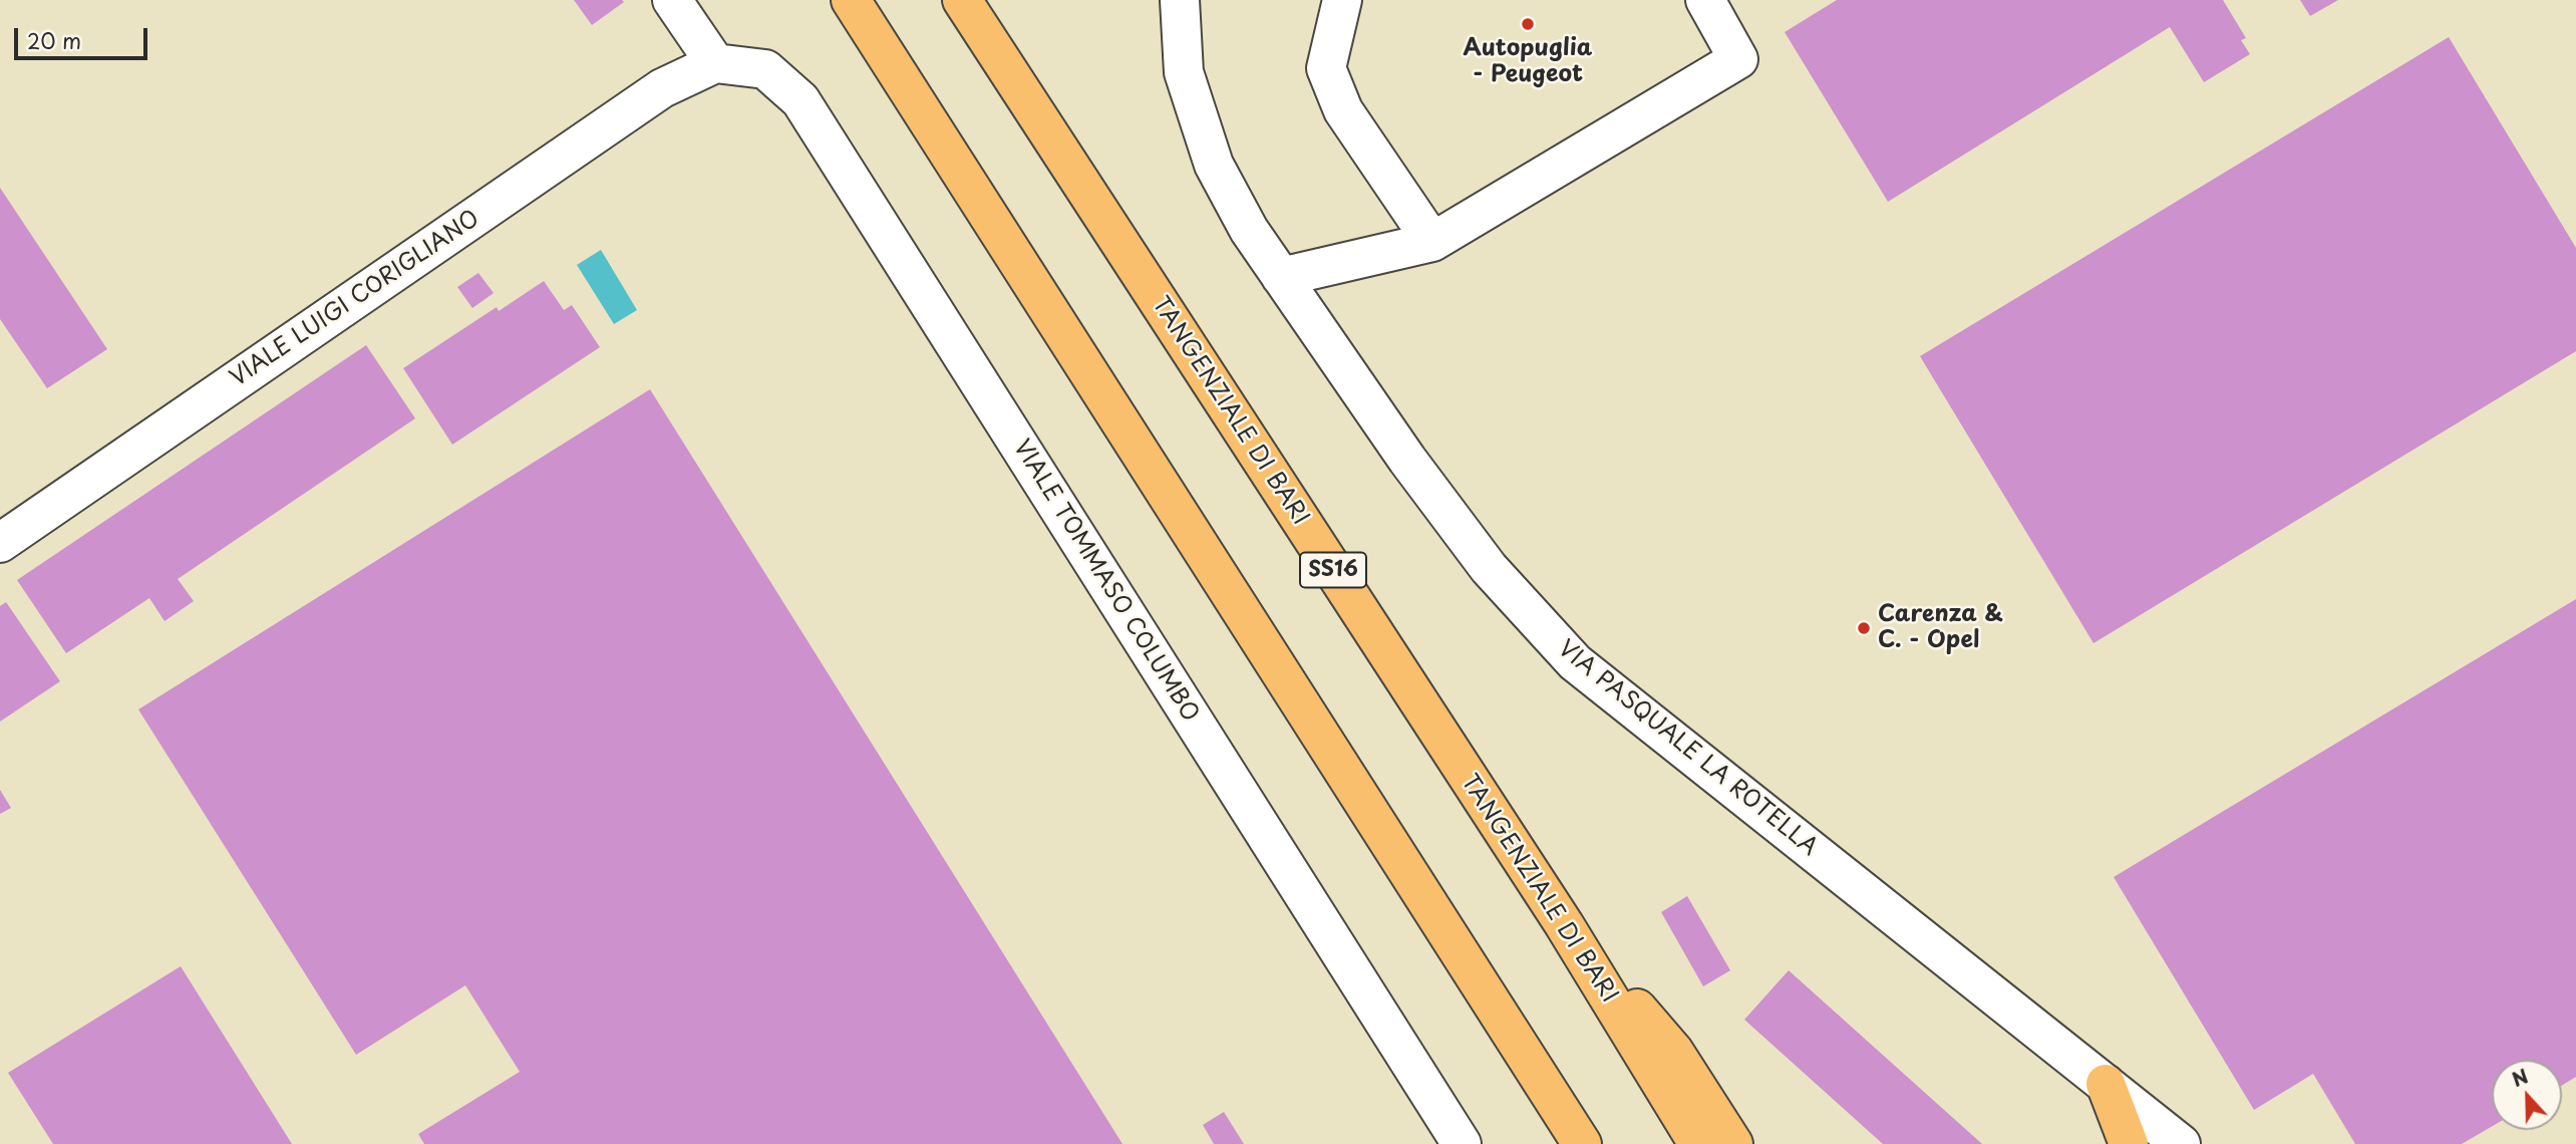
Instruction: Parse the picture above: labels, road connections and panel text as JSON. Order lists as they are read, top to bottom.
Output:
{
  "streets": {
    "highway": ["TANGENZIALE DI BARI", "SS16"],
    "street": ["VIALE LUIGI CORIGLIANO", "VIALE TOMMASO COLUMBO", "VIA PASQUALE LA ROTELLA"]
  },
  "crossings": [
    ["VIALE LUIGI CORIGLIANO", "VIALE TOMMASO COLUMBO"]
  ],
  "places": ["Autopuglia - Peugeot", "Carenza & C. - Opel"],
  "scale_bar": "20 m",
  "north": "top"
}
